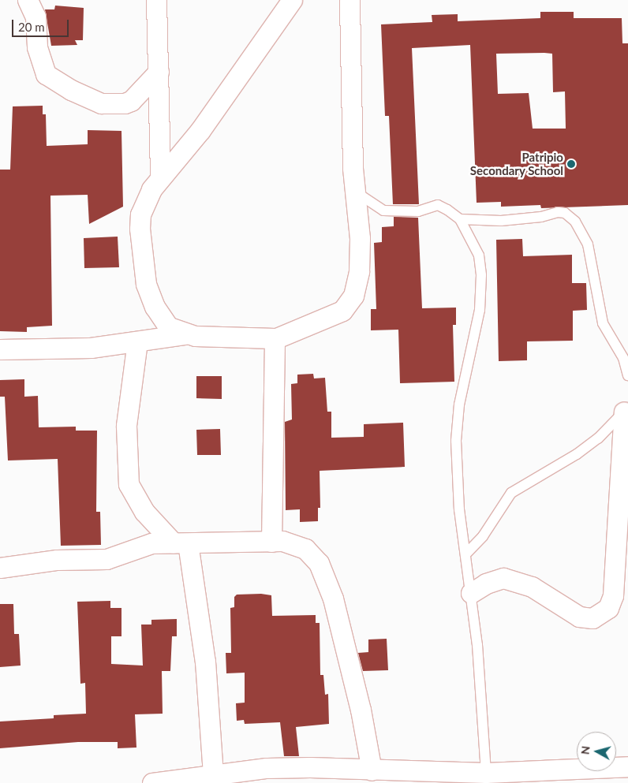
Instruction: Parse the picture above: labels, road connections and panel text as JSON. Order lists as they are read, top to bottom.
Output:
{
  "places": ["Patripio Secondary School"],
  "scale_bar": "20 m",
  "north": "left"
}
